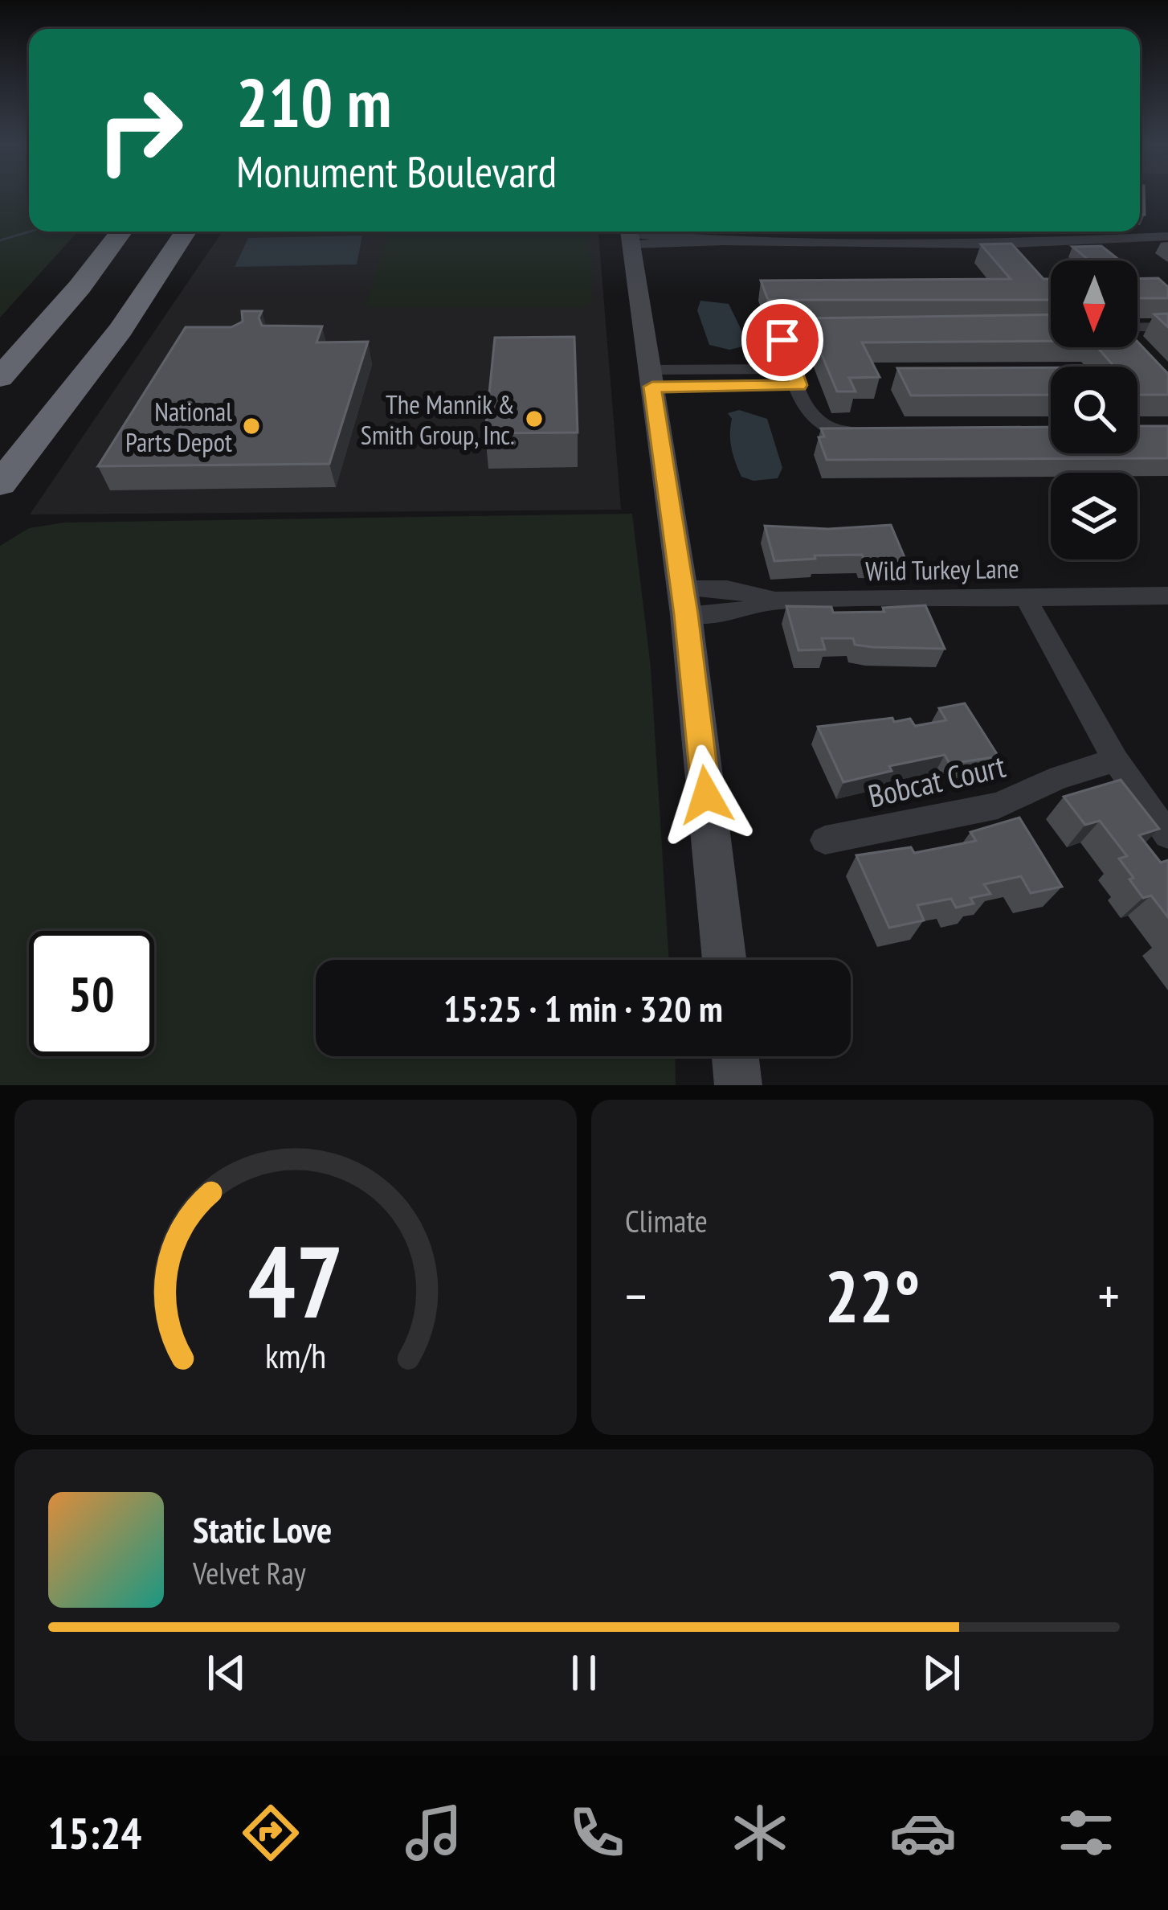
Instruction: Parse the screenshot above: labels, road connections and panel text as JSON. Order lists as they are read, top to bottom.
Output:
{
  "streets": {
    "street": ["Wild Turkey Lane", "Bobcat Court"]
  },
  "places": ["The Mannik & Smith Group, Inc.", "National Parts Depot"],
  "north": "bottom",
  "page": {
    "turn": ["210 m", "Monument Boulevard"],
    "limit": "50",
    "trip": "15:25 · 1 min · 320 m",
    "tile": "Climate",
    "heat": ["−", "22°", "+"],
    "song": ["Static Love", "Velvet Ray"],
    "tabs": "15:24",
    "gauge": ["47", "km/h"]
  }
}
